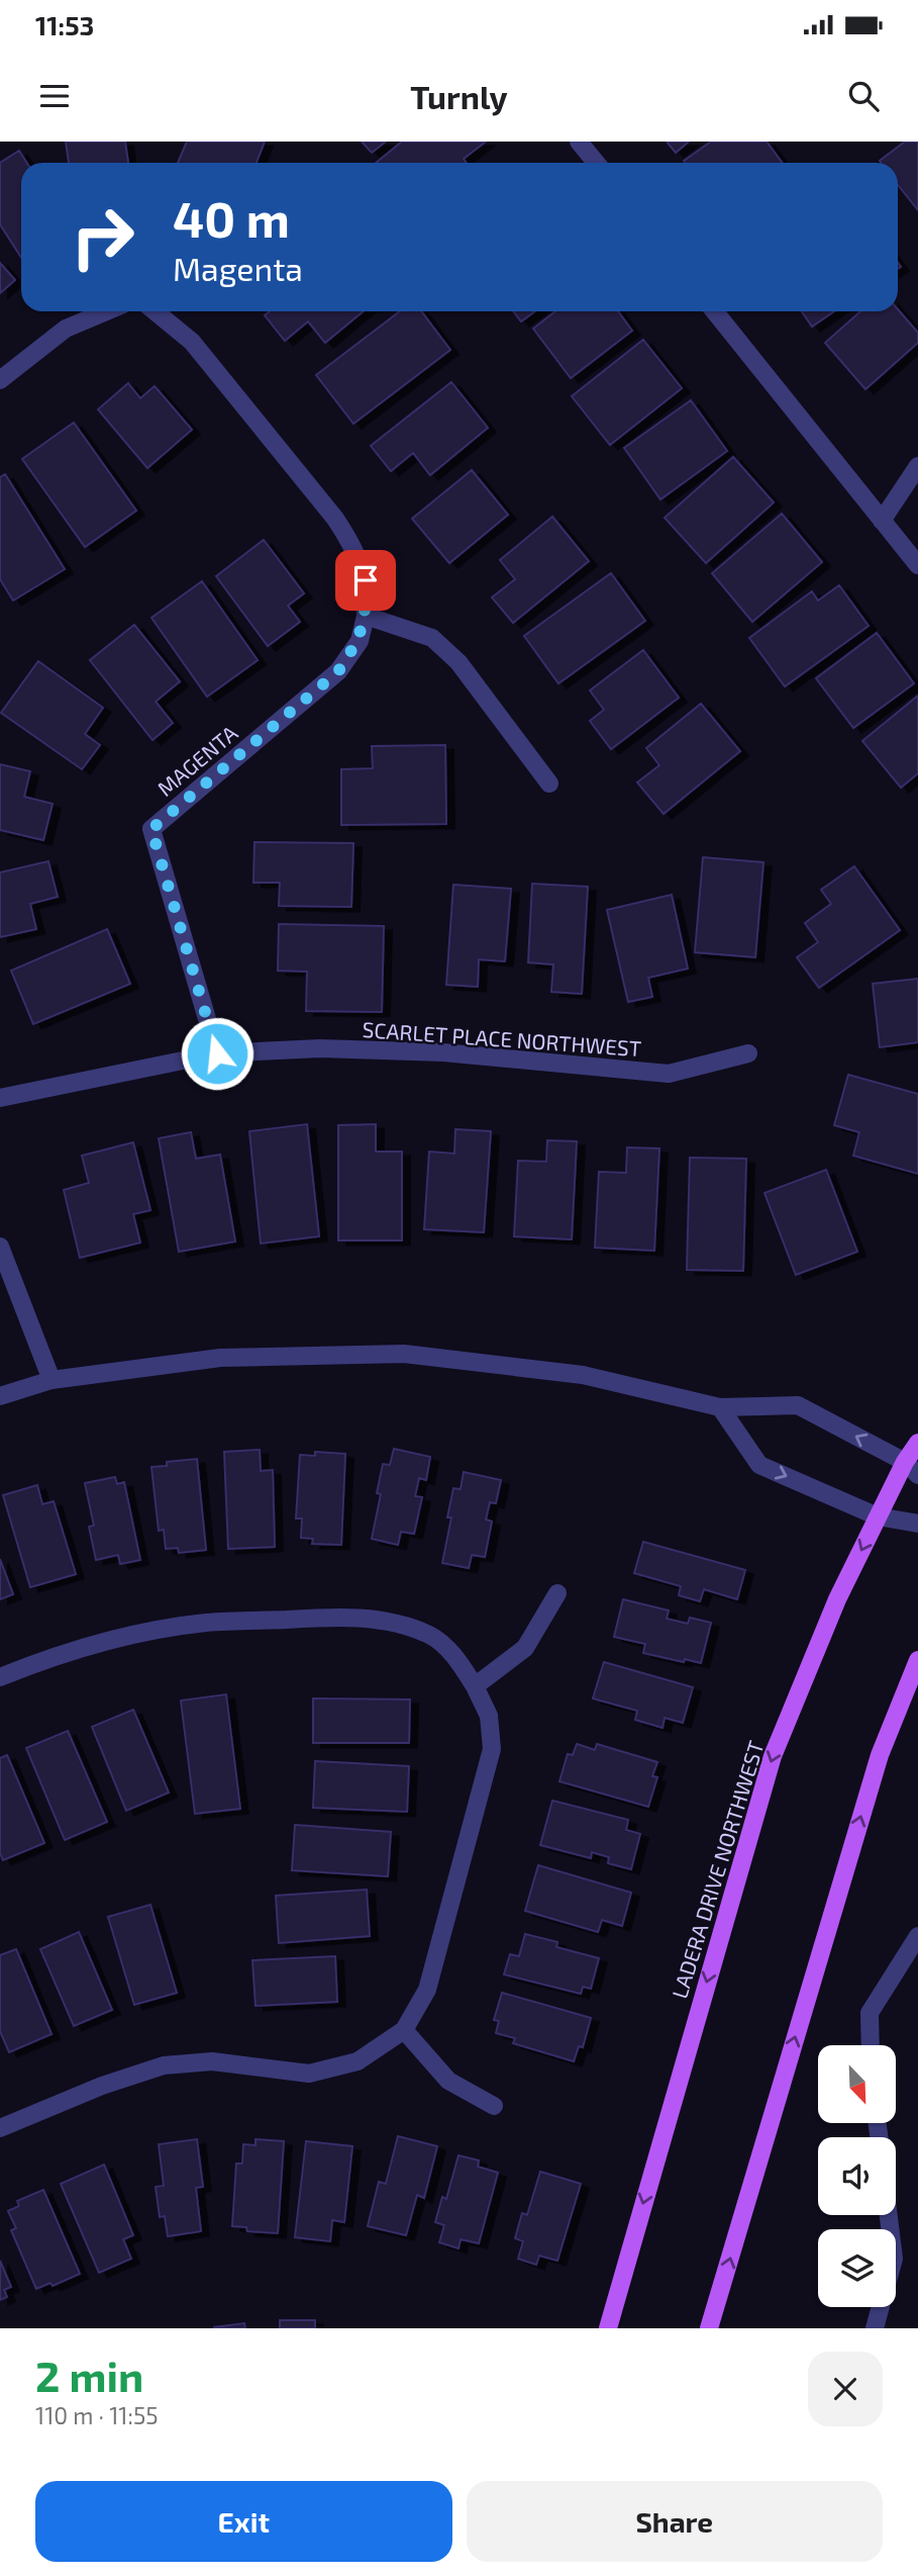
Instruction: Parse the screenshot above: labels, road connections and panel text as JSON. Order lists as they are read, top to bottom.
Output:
{
  "streets": {
    "main road": ["LADERA DRIVE NORTHWEST"],
    "street": ["MAGENTA", "SCARLET PLACE NORTHWEST"]
  },
  "crossings": [
    ["MAGENTA", "SCARLET PLACE NORTHWEST"]
  ],
  "north": "bottom right",
  "page": {
    "status": "11:53",
    "header": "Turnly",
    "turn": ["40 m", "Magenta"],
    "heading": ["2 min", "110 m · 11:55"],
    "buttons": ["Exit", "Share"]
  }
}
